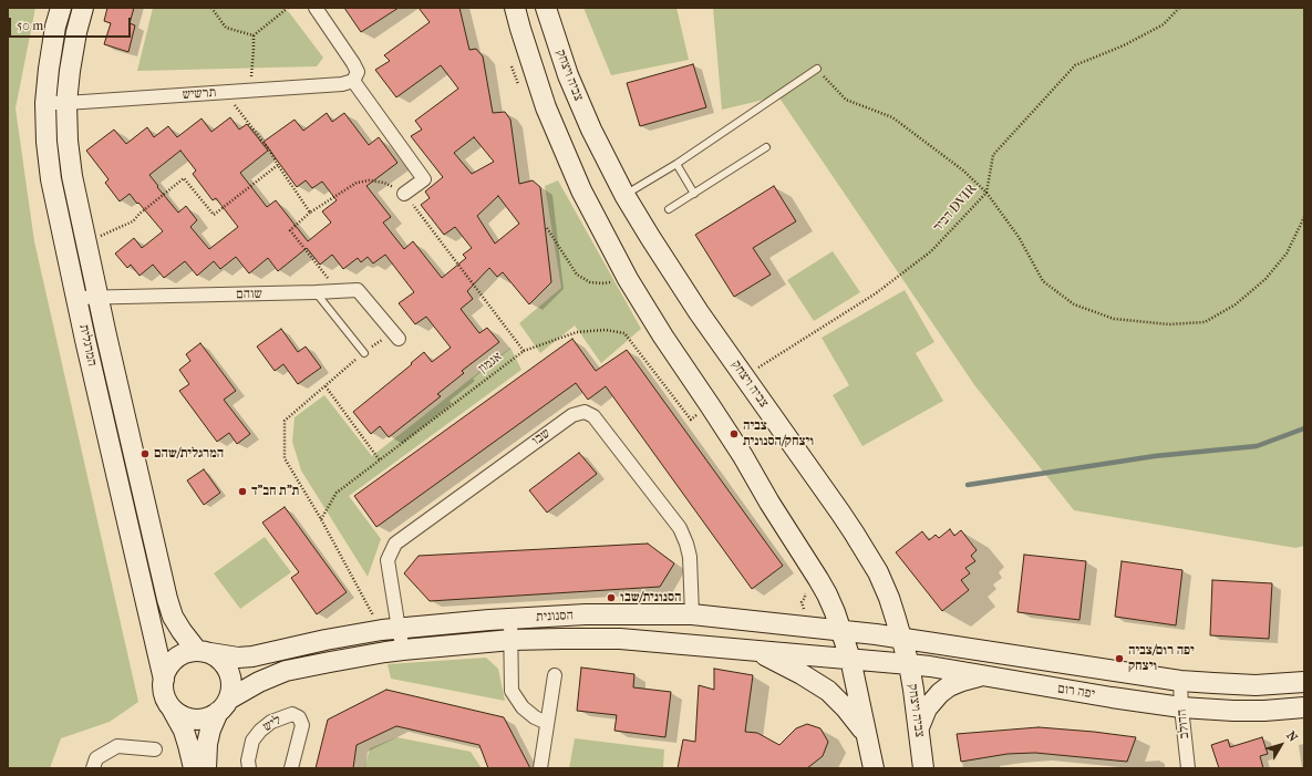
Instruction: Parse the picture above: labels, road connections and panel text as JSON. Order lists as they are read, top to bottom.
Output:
{
  "streets": {
    "street": [
      "צביה ויצחק",
      "תרשיש",
      "שוהם",
      "המרגלית",
      "שבו",
      "הסנונית",
      "יפה רום",
      "ליש",
      "הדולב"
    ],
    "path": ["דביר DVIR", "אגמון"]
  },
  "crossings": [
    ["צביה ויצחק", "הסנונית"],
    ["צביה ויצחק", "יפה רום"],
    ["תרשיש", "המרגלית"],
    ["שוהם", "המרגלית"],
    ["המרגלית", "הסנונית"],
    ["שבו", "הסנונית"],
    ["הסנונית", "יפה רום"],
    ["יפה רום", "הדולב"]
  ],
  "places": [
    "צביה ויצחק/הסנונית",
    "המרגלית/שהם",
    "ת\"ת חב\"ד",
    "הסנונית/שבו",
    "יפה רום/צביה ויצחק"
  ],
  "scale_bar": "50 m",
  "north": "top right"
}
